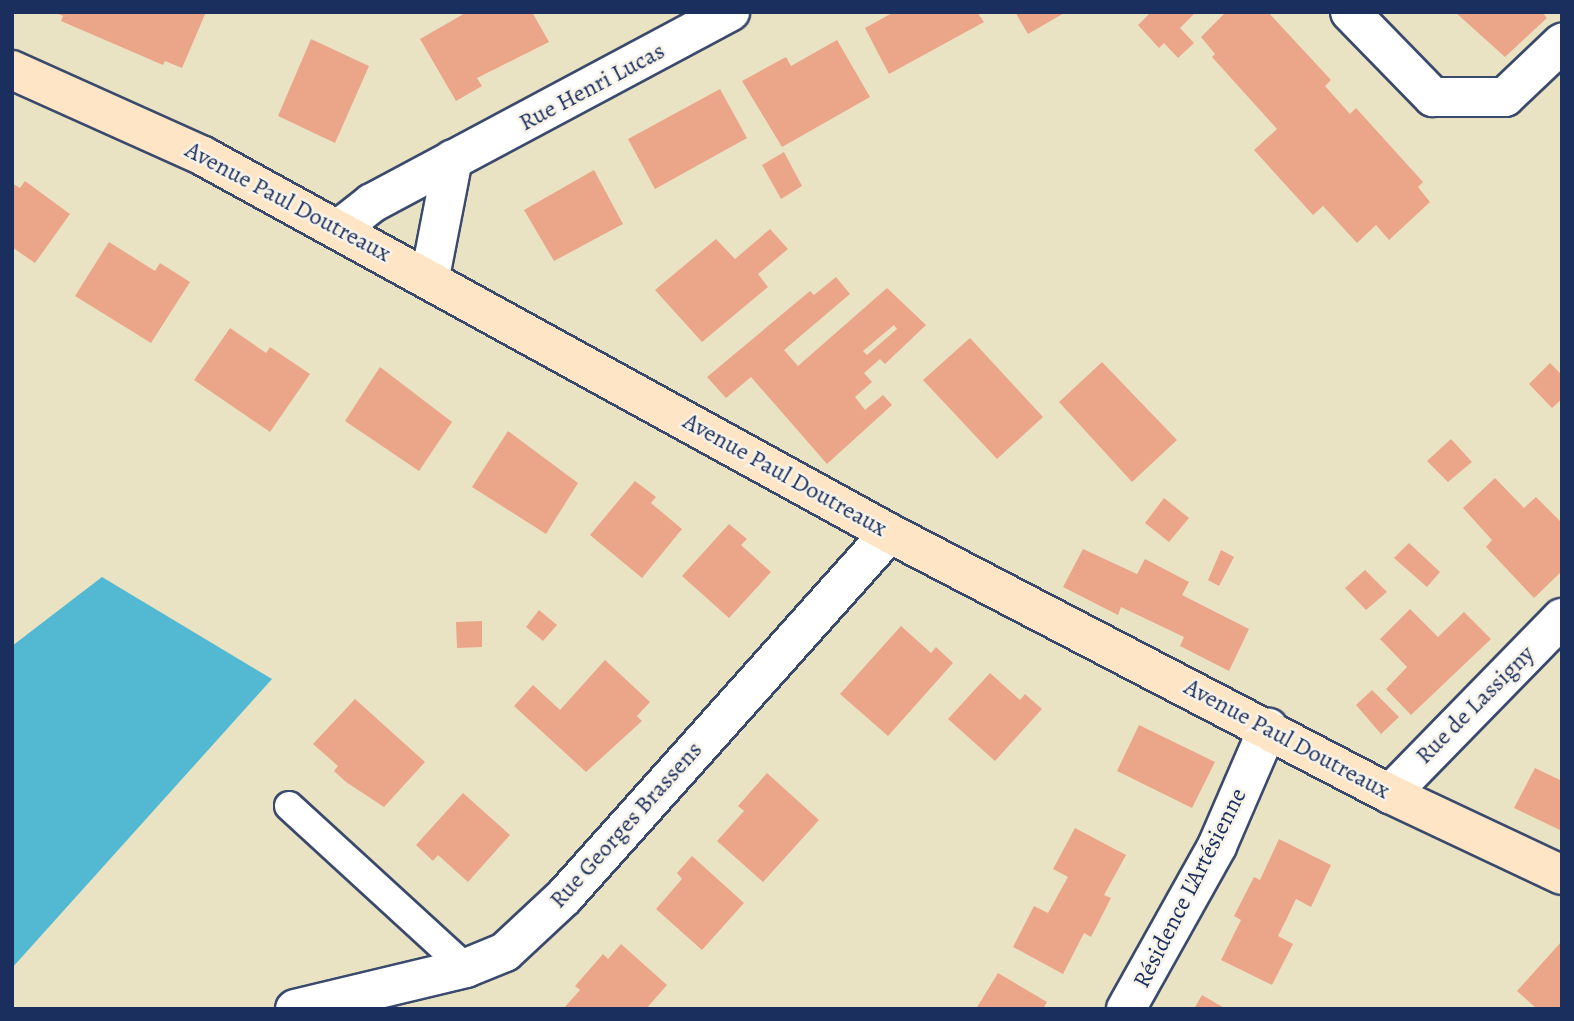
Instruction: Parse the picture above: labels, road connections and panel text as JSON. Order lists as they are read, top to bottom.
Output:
{
  "streets": {
    "street": [
      "Rue Henri Lucas",
      "Avenue Paul Doutreaux",
      "Rue de Lassigny",
      "Rue Georges Brassens",
      "Résidence L'Artésienne"
    ]
  },
  "crossings": [
    ["Rue Henri Lucas", "Avenue Paul Doutreaux"],
    ["Avenue Paul Doutreaux", "Rue de Lassigny"],
    ["Avenue Paul Doutreaux", "Rue Georges Brassens"],
    ["Avenue Paul Doutreaux", "Résidence L'Artésienne"]
  ]
}
